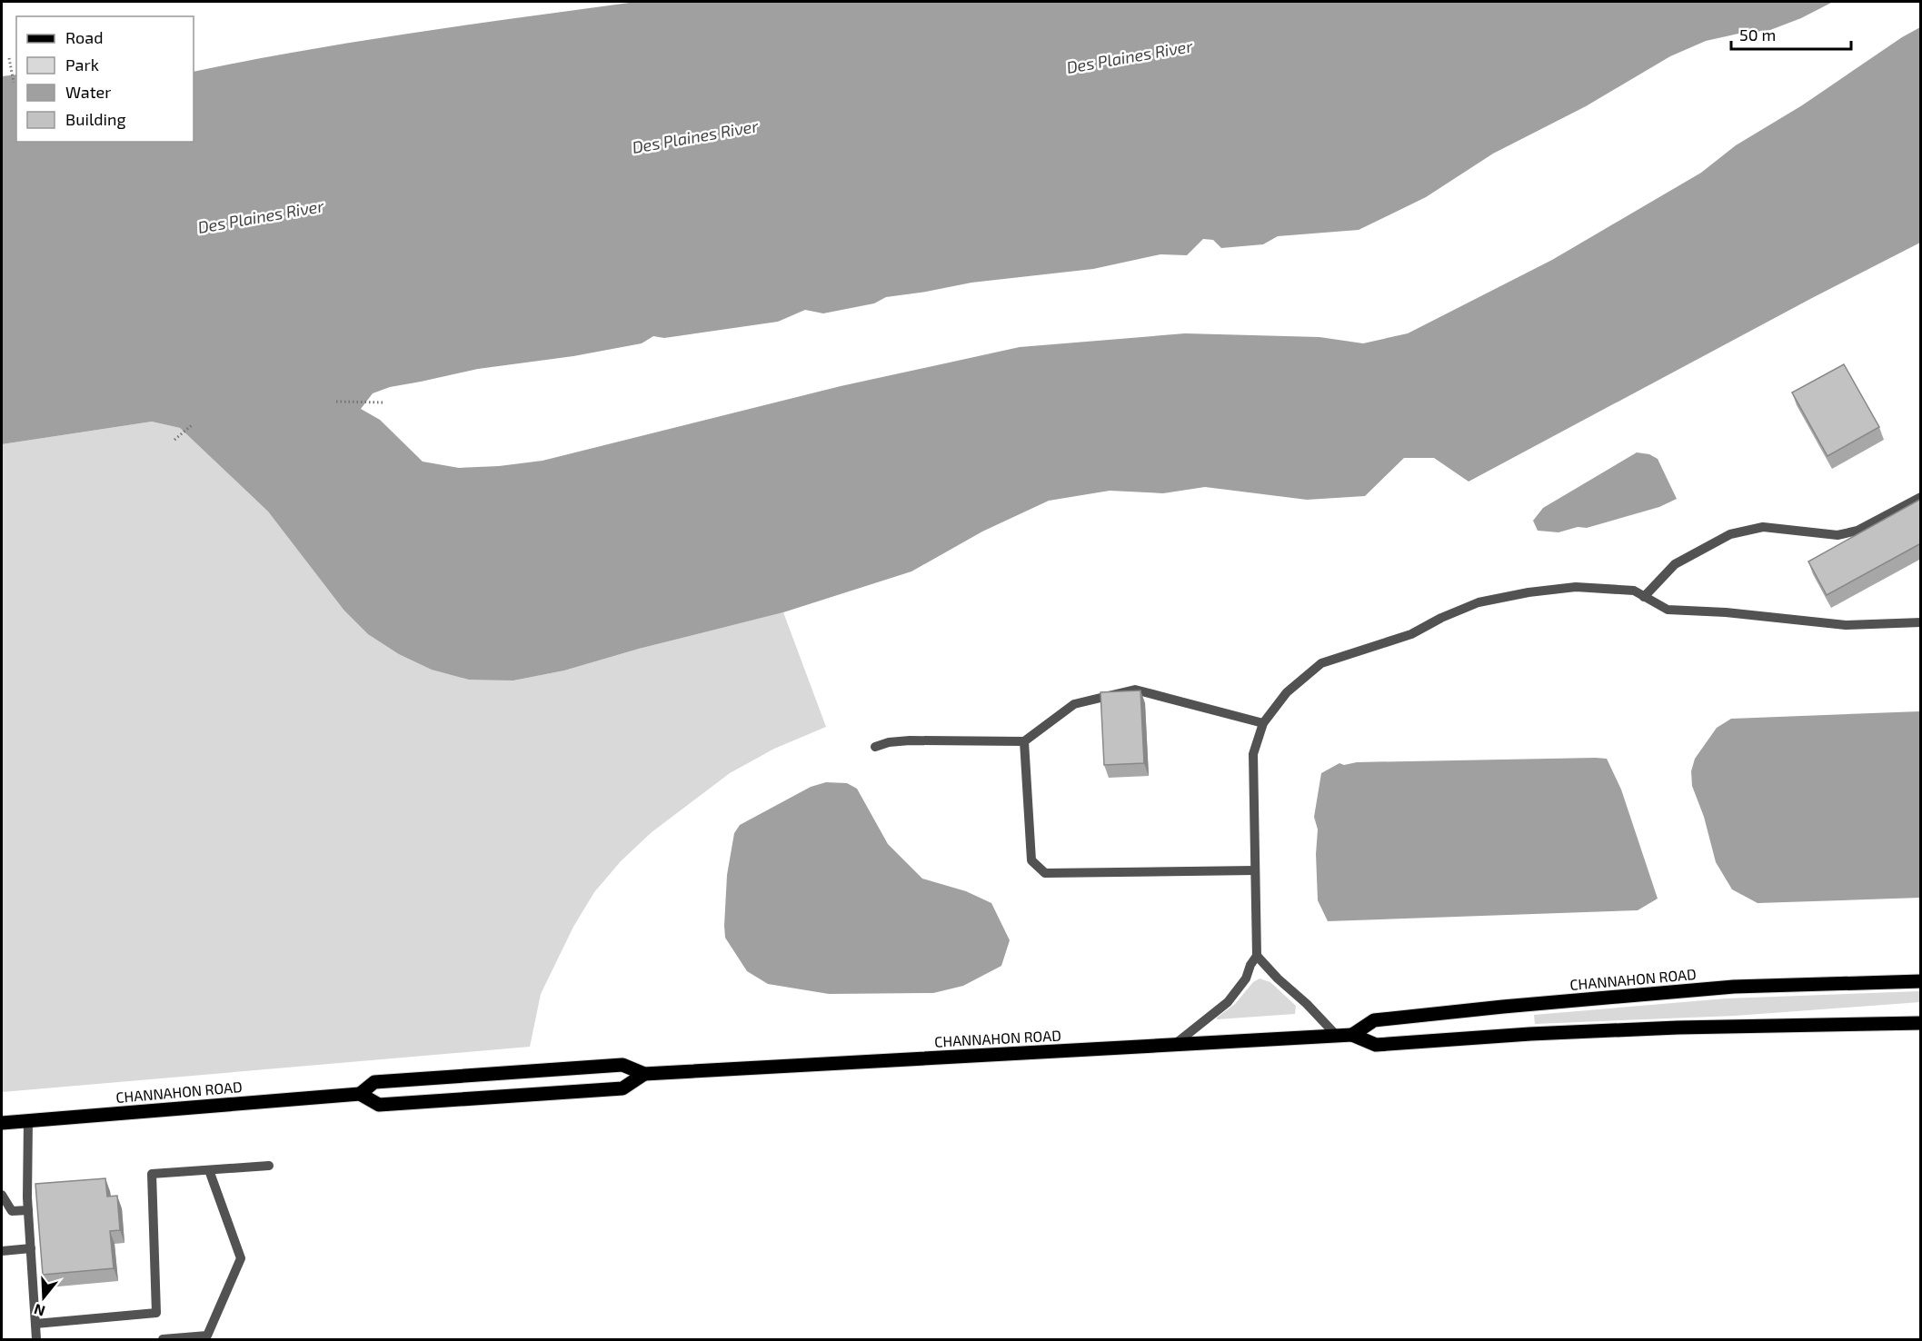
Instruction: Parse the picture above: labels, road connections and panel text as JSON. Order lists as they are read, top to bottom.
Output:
{
  "streets": {
    "main road": ["CHANNAHON ROAD"]
  },
  "water": ["Des Plaines River"],
  "legend": [
    "Road",
    "Park",
    "Water",
    "Building"
  ],
  "scale_bar": "50 m",
  "north": "bottom"
}
